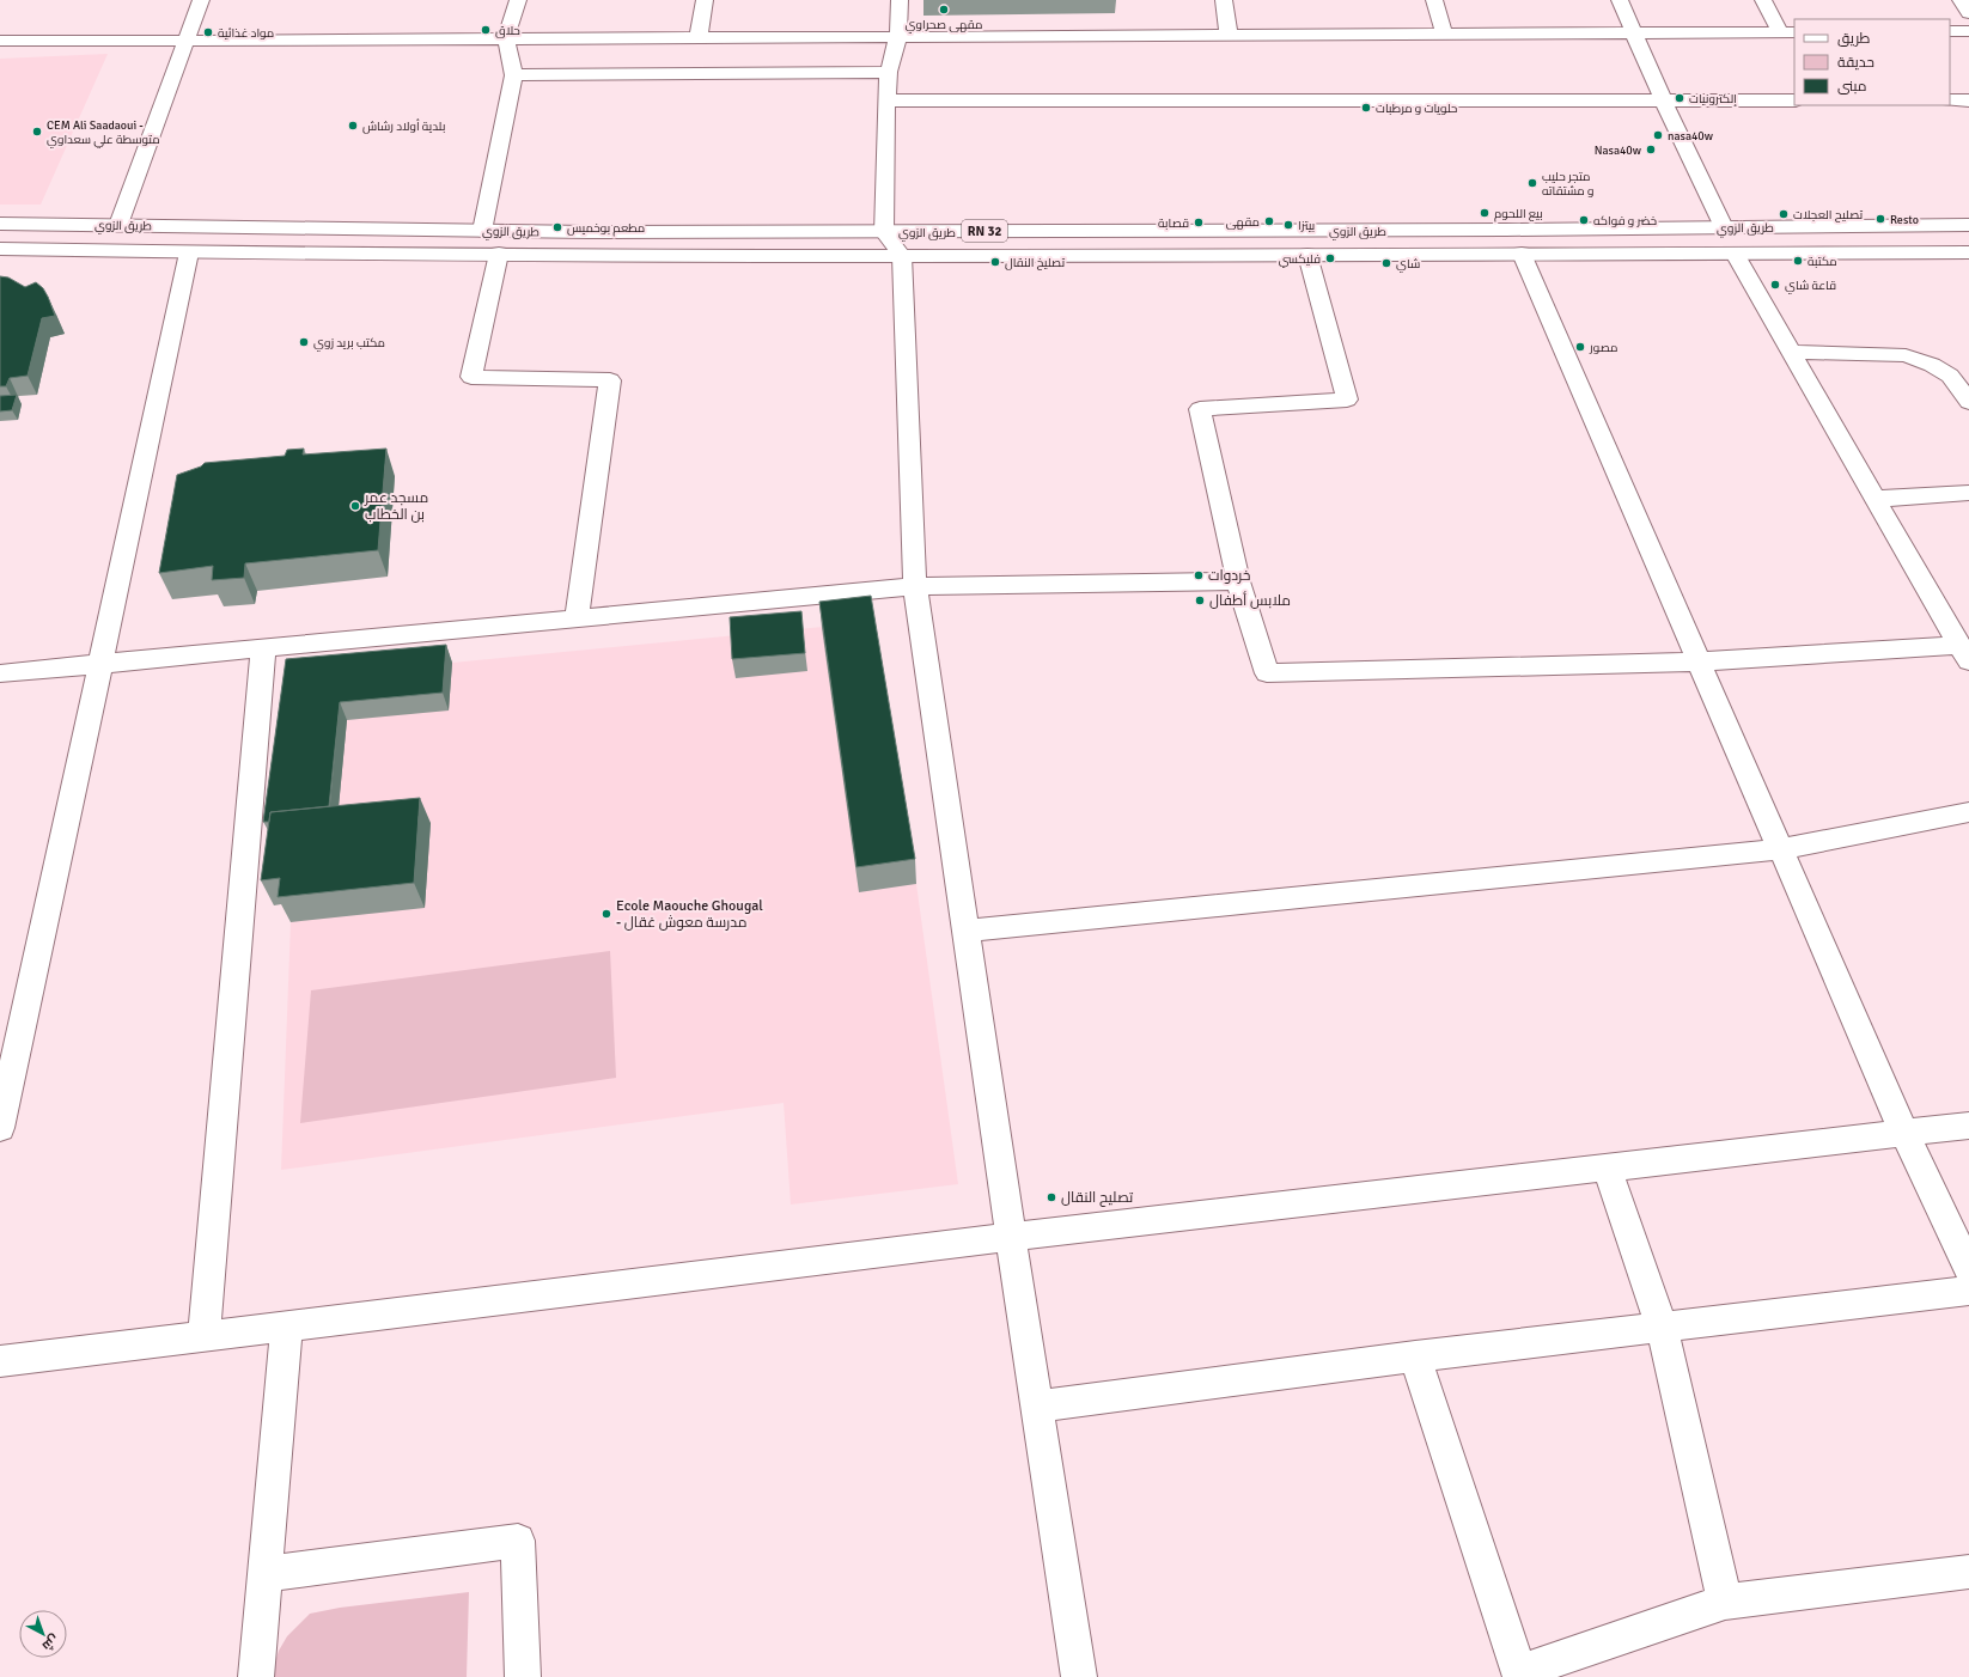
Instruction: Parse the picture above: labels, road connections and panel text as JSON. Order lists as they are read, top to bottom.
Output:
{
  "streets": {
    "street": ["طريق الزوي", "RN 32"]
  },
  "places": [
    "مقهى صحراوي",
    "حلاق",
    "مواد غذائية",
    "إلكترونيات",
    "حلويات و مرطبات",
    "بلدية أولاد رشاش",
    "CEM Ali Saadaoui - متوسطة علي سعداوي",
    "nasa40w",
    "Nasa40w",
    "متجر حليب و مشتقاته",
    "بيع اللحوم",
    "تصليح العجلات",
    "Resto",
    "خضر و فواكه",
    "مقهى",
    "قصابة",
    "بيتزا",
    "مطعم بوخميس",
    "فليكسي",
    "مكتبة",
    "تصليخ النقال",
    "شاي",
    "قاعة شاي",
    "مكتب بريد زوي",
    "مصور",
    "مسجد عمر بن الخطاب",
    "خردوات",
    "ملابس أطفال",
    "Ecole Maouche Ghougal - مدرسة معوش غقال",
    "تصليح النقال"
  ],
  "legend": ["طريق", "حديقة", "مبنى"],
  "north": "bottom right"
}
